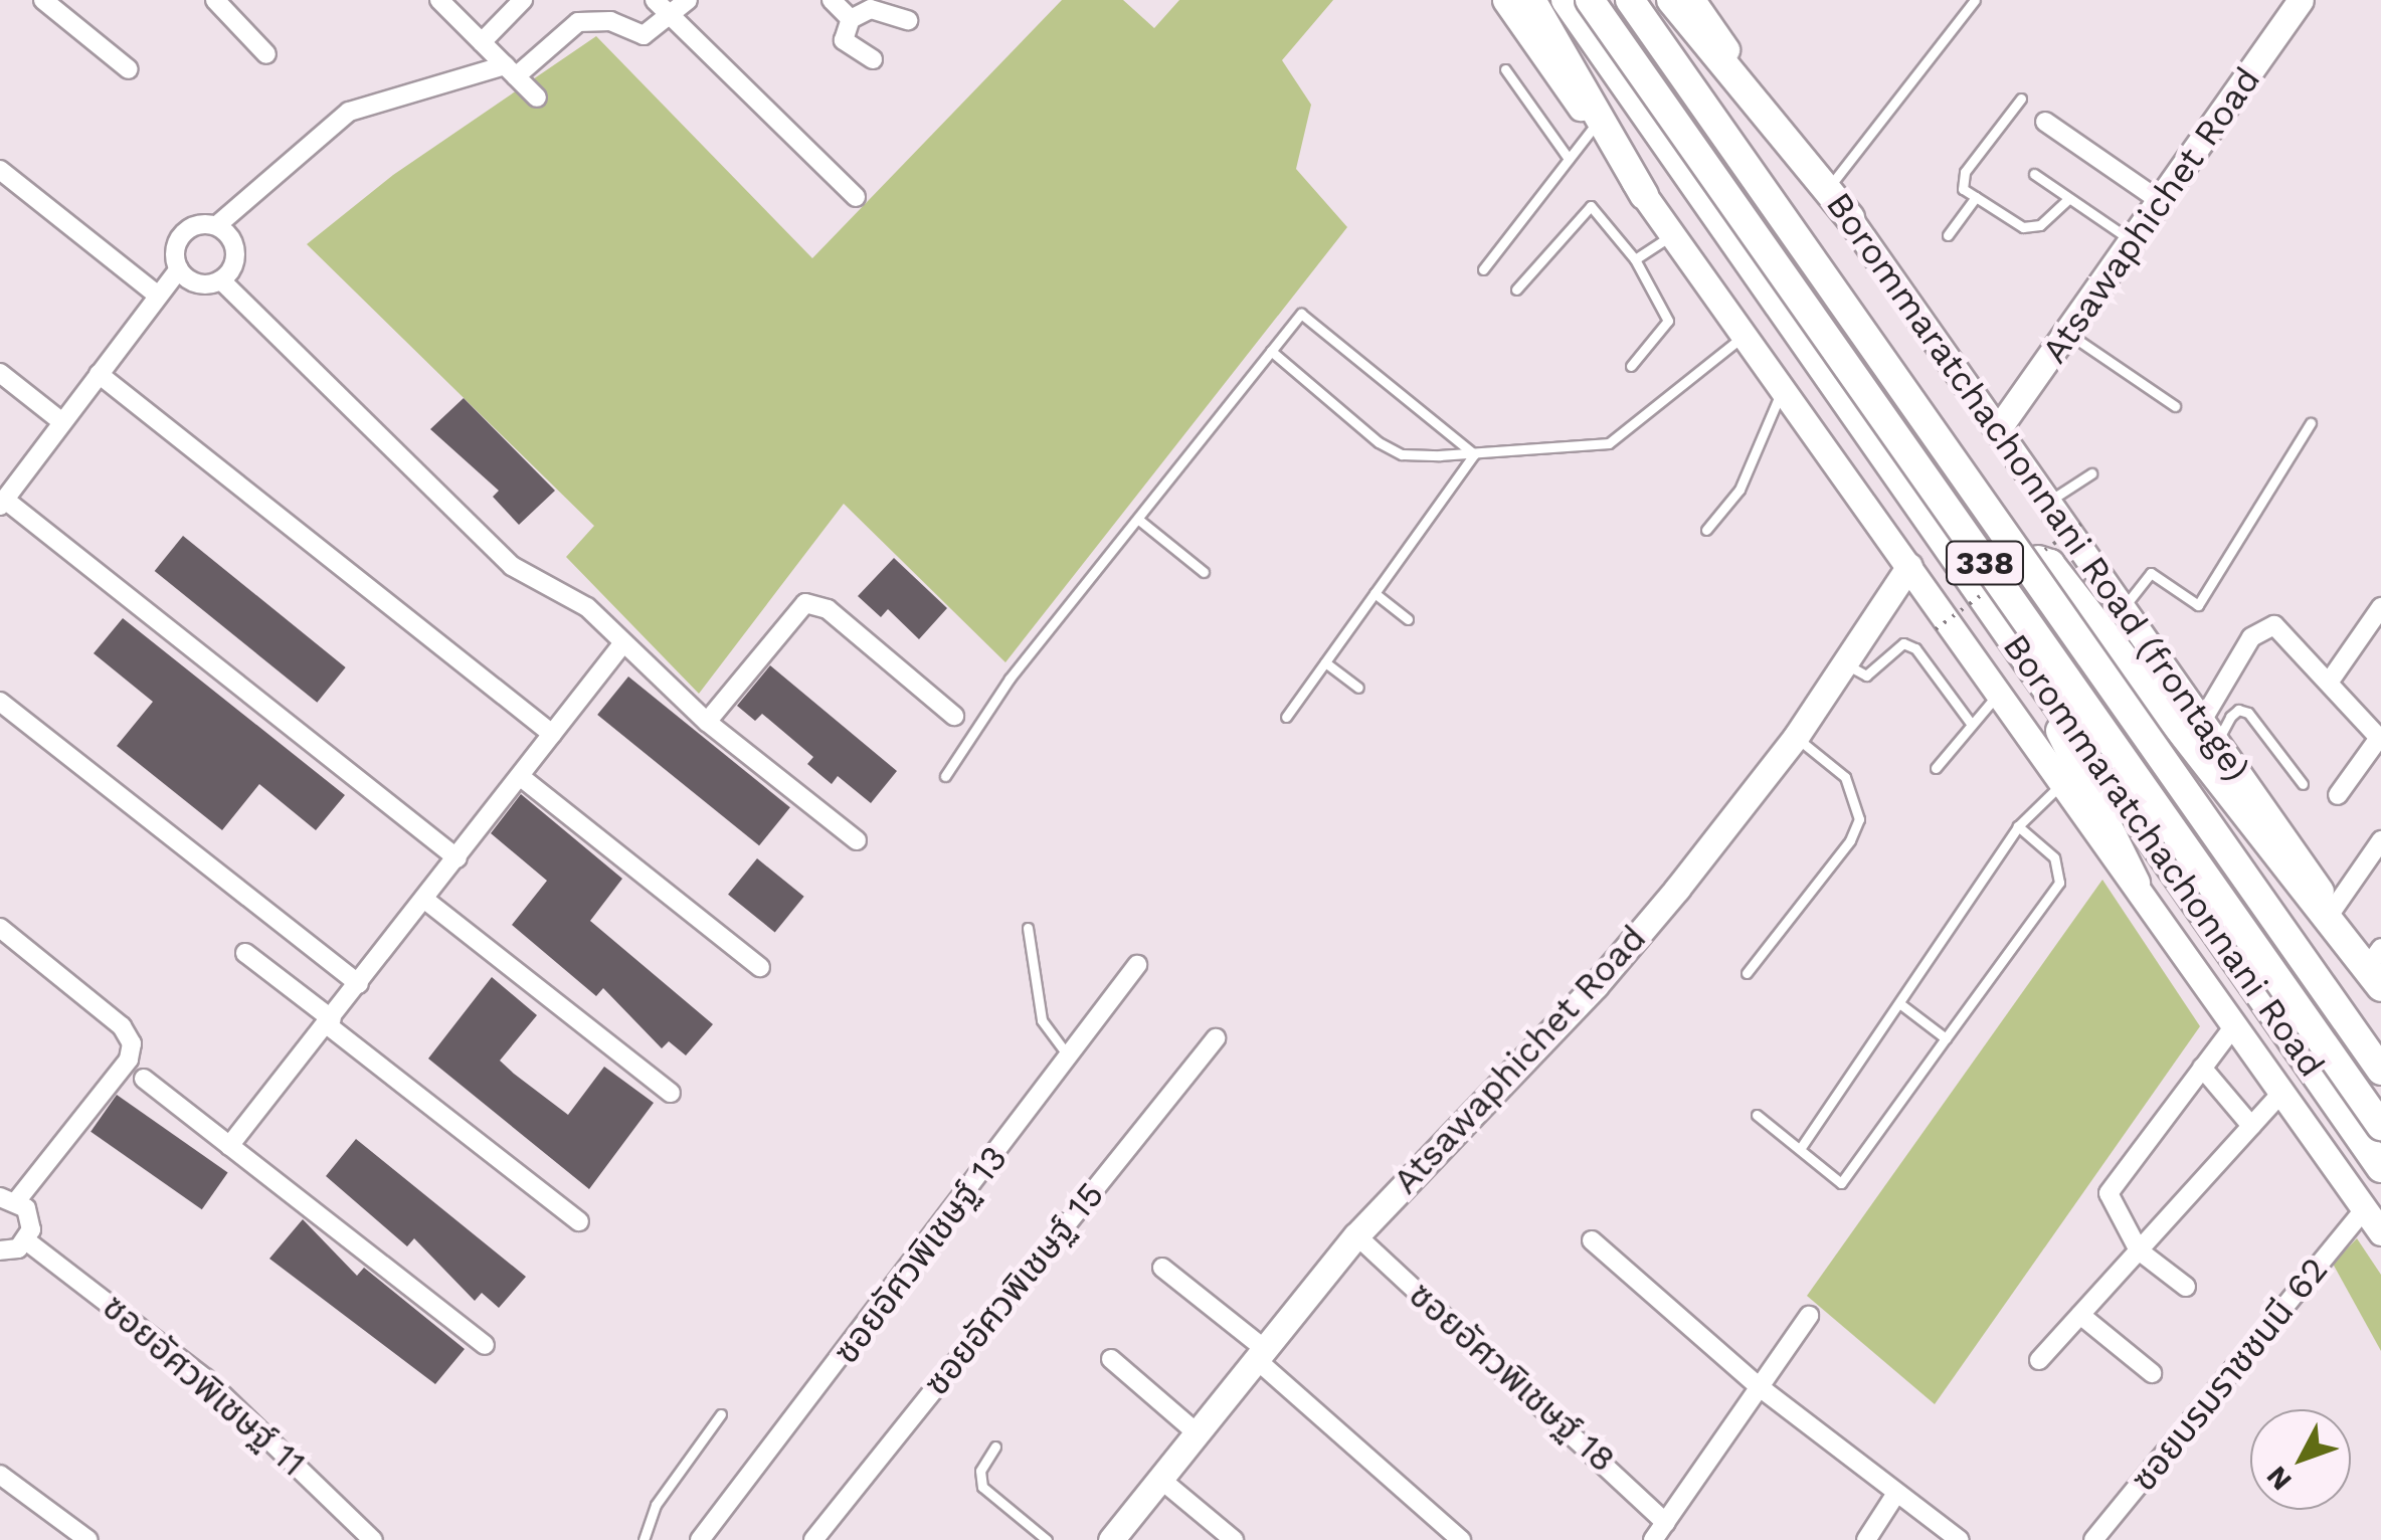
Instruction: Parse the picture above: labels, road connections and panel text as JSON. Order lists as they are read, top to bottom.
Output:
{
  "streets": {
    "main road": [
      "Atsawaphichet Road",
      "Borommaratchachonnani Road (frontage)",
      "338",
      "Borommaratchachonnani Road"
    ],
    "street": [
      "ซอยอัศวพิเชษฐ์ 13",
      "ซอยอัศวพิเชษฐ์ 15",
      "ซอยบรมราชชนนี 62",
      "ซอยอัศวพิเชษฐ์ 18",
      "ซอยอัศวพิเชษฐ์ 11"
    ]
  },
  "crossings": [
    ["Atsawaphichet Road", "Borommaratchachonnani Road (frontage)"],
    ["Atsawaphichet Road", "338"],
    ["Atsawaphichet Road", "ซอยอัศวพิเชษฐ์ 18"],
    ["338", "ซอยบรมราชชนนี 62"]
  ],
  "north": "bottom left"
}
